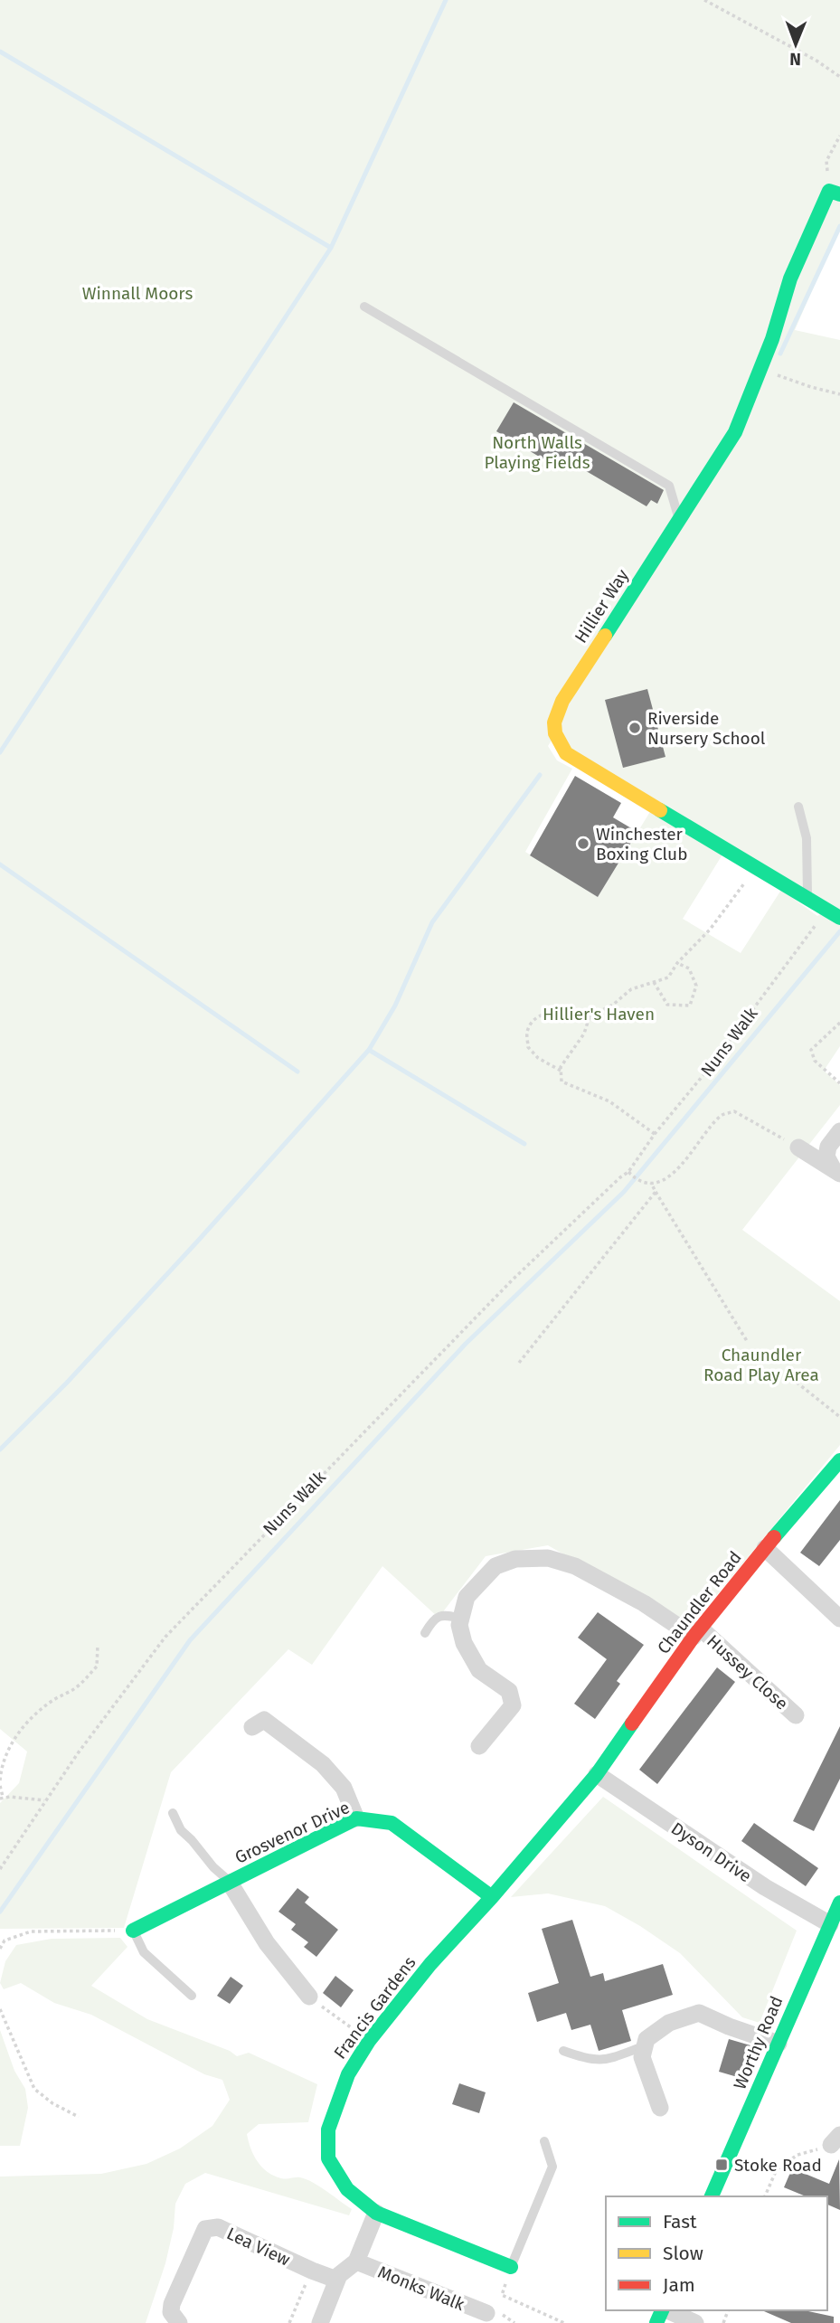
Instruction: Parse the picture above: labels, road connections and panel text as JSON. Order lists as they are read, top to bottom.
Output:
{
  "streets": {
    "street": [
      "Hillier Way",
      "Chaundler Road",
      "Hussey Close",
      "Grosvenor Drive",
      "Dyson Drive",
      "Francis Gardens",
      "Worthy Road",
      "Lea View",
      "Monks Walk"
    ],
    "path": ["Nuns Walk"]
  },
  "crossings": [
    ["Hillier Way", "Nuns Walk"],
    ["Chaundler Road", "Hussey Close"],
    ["Chaundler Road", "Dyson Drive"],
    ["Chaundler Road", "Francis Gardens"],
    ["Grosvenor Drive", "Francis Gardens"],
    ["Dyson Drive", "Francis Gardens"],
    ["Dyson Drive", "Worthy Road"]
  ],
  "parks": [
    "Winnall Moors",
    "North Walls Playing Fields",
    "Hillier's Haven",
    "Chaundler Road Play Area"
  ],
  "places": {
    "other": ["Riverside Nursery School", "Winchester Boxing Club"],
    "transit": ["Stoke Road"]
  },
  "legend": ["Fast", "Slow", "Jam"],
  "north": "bottom"
}
